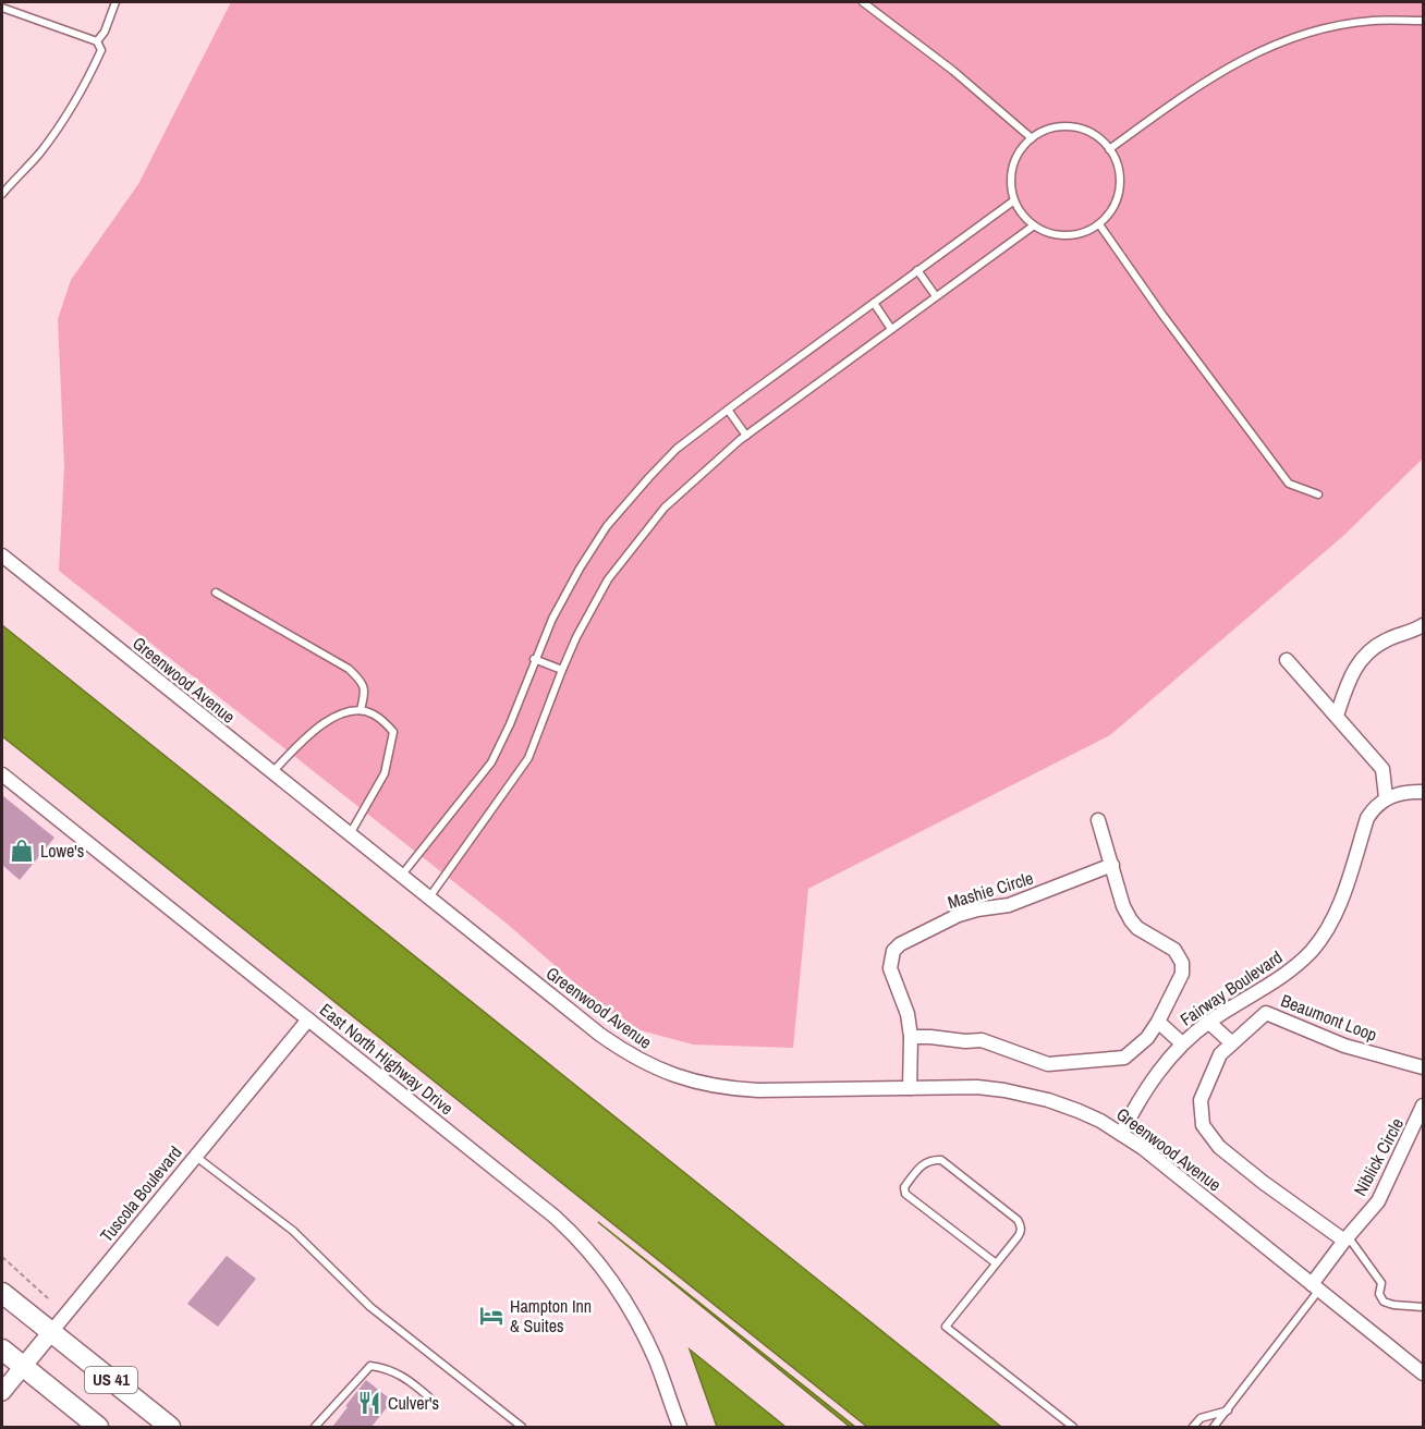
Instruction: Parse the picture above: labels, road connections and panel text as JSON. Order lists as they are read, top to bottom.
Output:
{
  "streets": {
    "main road": ["US 41"],
    "street": [
      "Greenwood Avenue",
      "Mashie Circle",
      "Fairway Boulevard",
      "Beaumont Loop",
      "East North Highway Drive",
      "Niblick Circle",
      "Tuscola Boulevard"
    ]
  },
  "crossings": [
    ["Greenwood Avenue", "Mashie Circle"],
    ["Greenwood Avenue", "Fairway Boulevard"],
    ["Greenwood Avenue", "Niblick Circle"],
    ["Beaumont Loop", "Niblick Circle"],
    ["East North Highway Drive", "Tuscola Boulevard"],
    ["Tuscola Boulevard", "US 41"]
  ],
  "places": {
    "shop": ["Lowe's"],
    "hotel": ["Hampton Inn & Suites"],
    "restaurant": ["Culver's"]
  }
}
